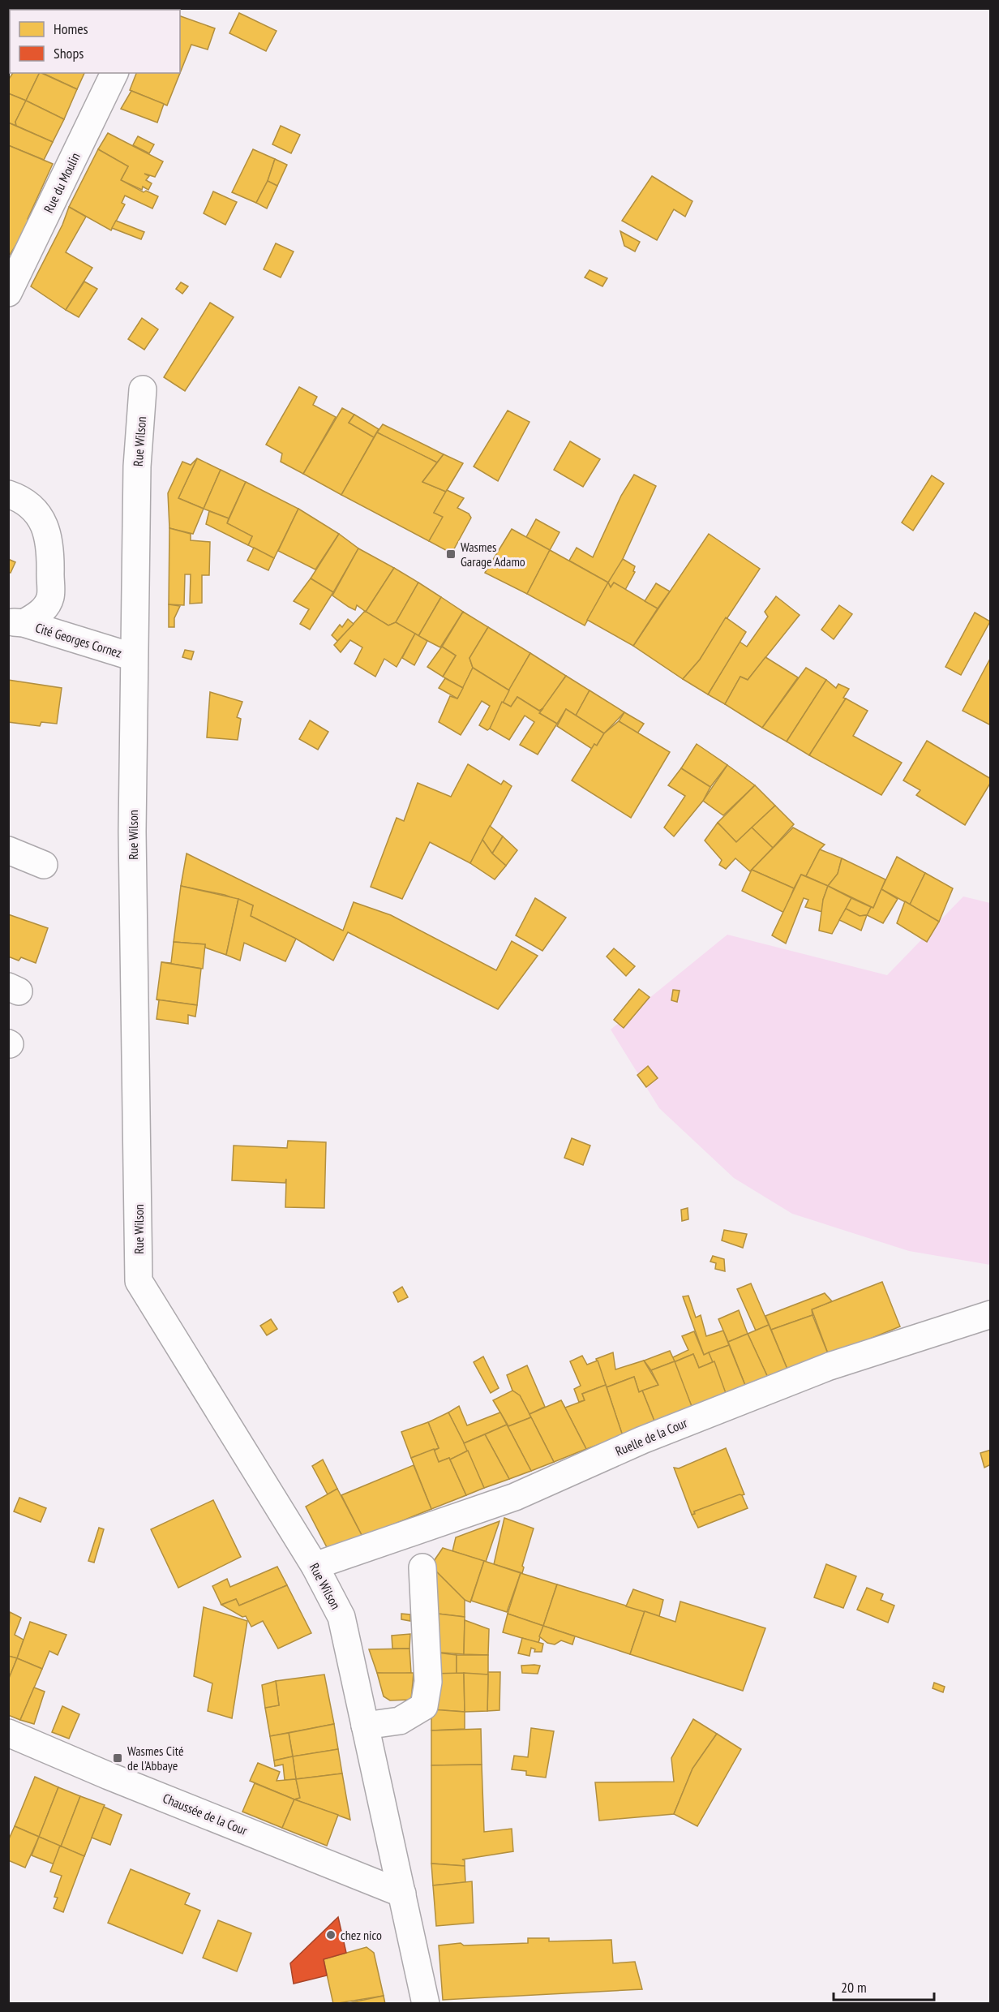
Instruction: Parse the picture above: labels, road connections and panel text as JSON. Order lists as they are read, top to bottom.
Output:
{
  "streets": {
    "street": [
      "Rue du Moulin",
      "Rue Wilson",
      "Cité Georges Cornez",
      "Ruelle de la Cour",
      "Chaussée de la Cour"
    ]
  },
  "crossings": [
    ["Rue Wilson", "Cité Georges Cornez"],
    ["Rue Wilson", "Ruelle de la Cour"],
    ["Rue Wilson", "Chaussée de la Cour"]
  ],
  "places": {
    "transit": ["Wasmes Garage Adamo", "Wasmes Cité de l'Abbaye"],
    "other": ["chez nico"]
  },
  "legend": ["Homes", "Shops"],
  "scale_bar": "20 m"
}
